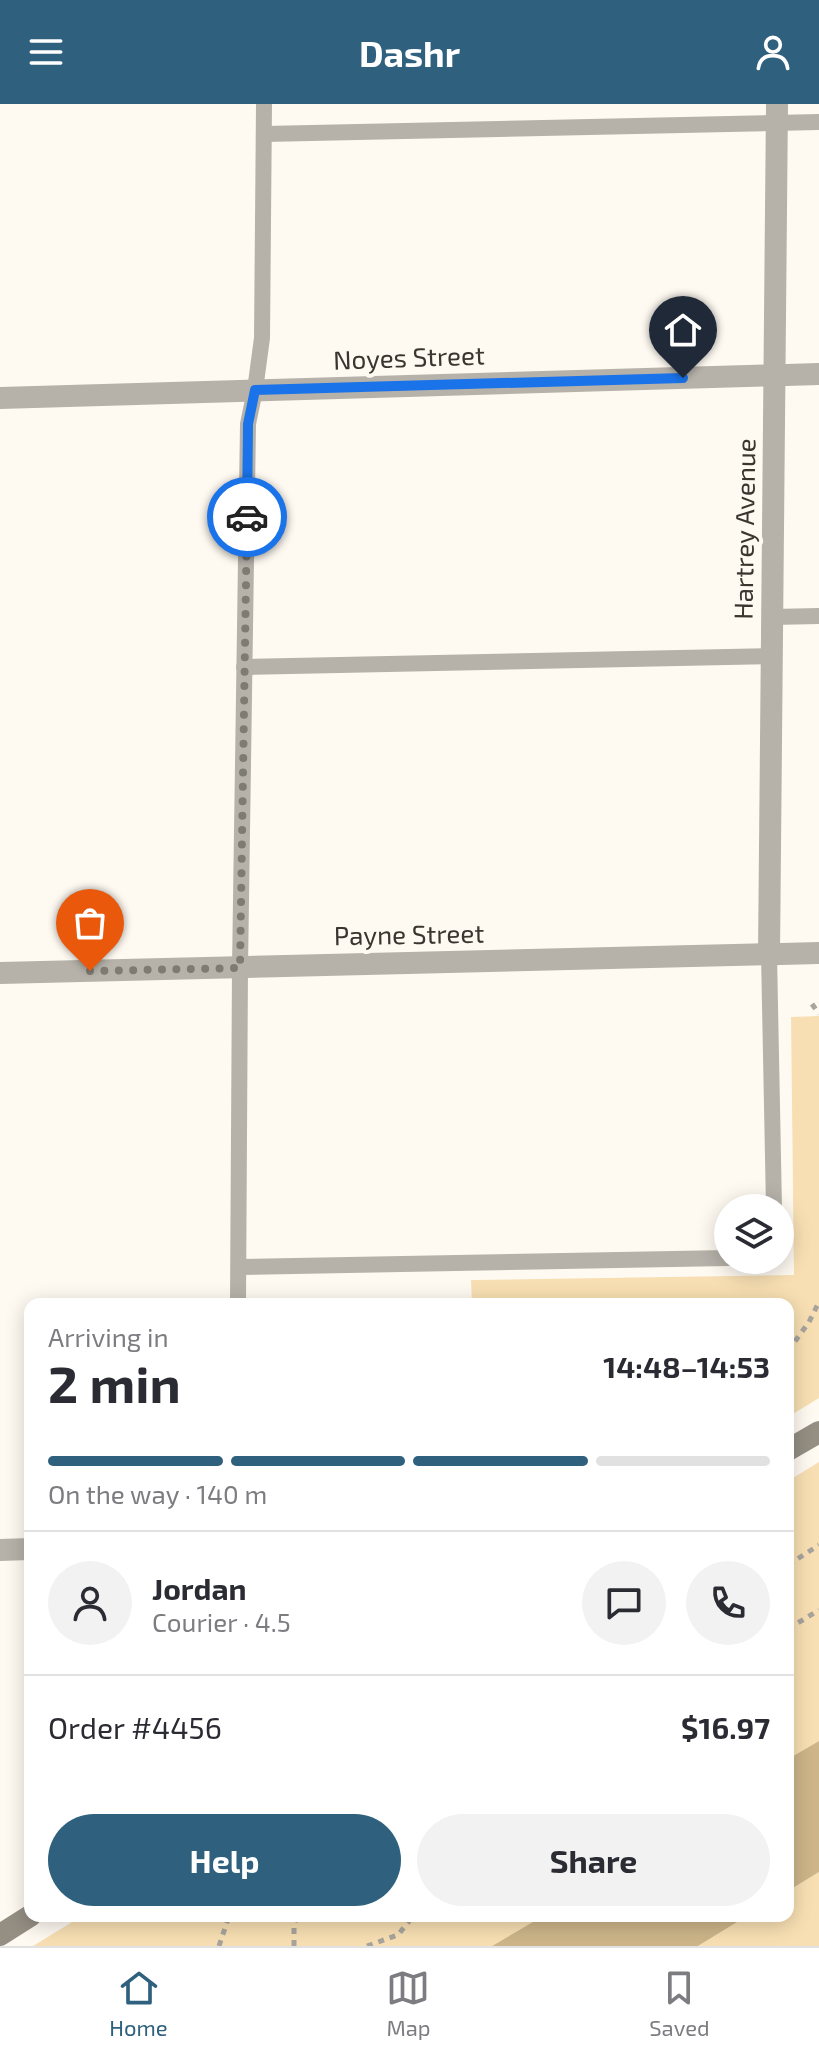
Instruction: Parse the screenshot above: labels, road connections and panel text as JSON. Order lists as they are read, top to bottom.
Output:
{
  "streets": {
    "street": ["Noyes Street", "Hartrey Avenue", "Payne Street"]
  },
  "crossings": [
    ["Noyes Street", "Hartrey Avenue"],
    ["Hartrey Avenue", "Payne Street"]
  ],
  "page": {
    "header": "Dashr",
    "heading": ["2 min", "Arriving in", "14:48–14:53"],
    "panel": [
      "Jordan",
      "Courier · 4.5",
      "Order #4456",
      "$16.97"
    ],
    "bar": "On the way · 140 m",
    "buttons": ["Help", "Share"],
    "tabs": ["Home", "Map", "Saved"]
  }
}
